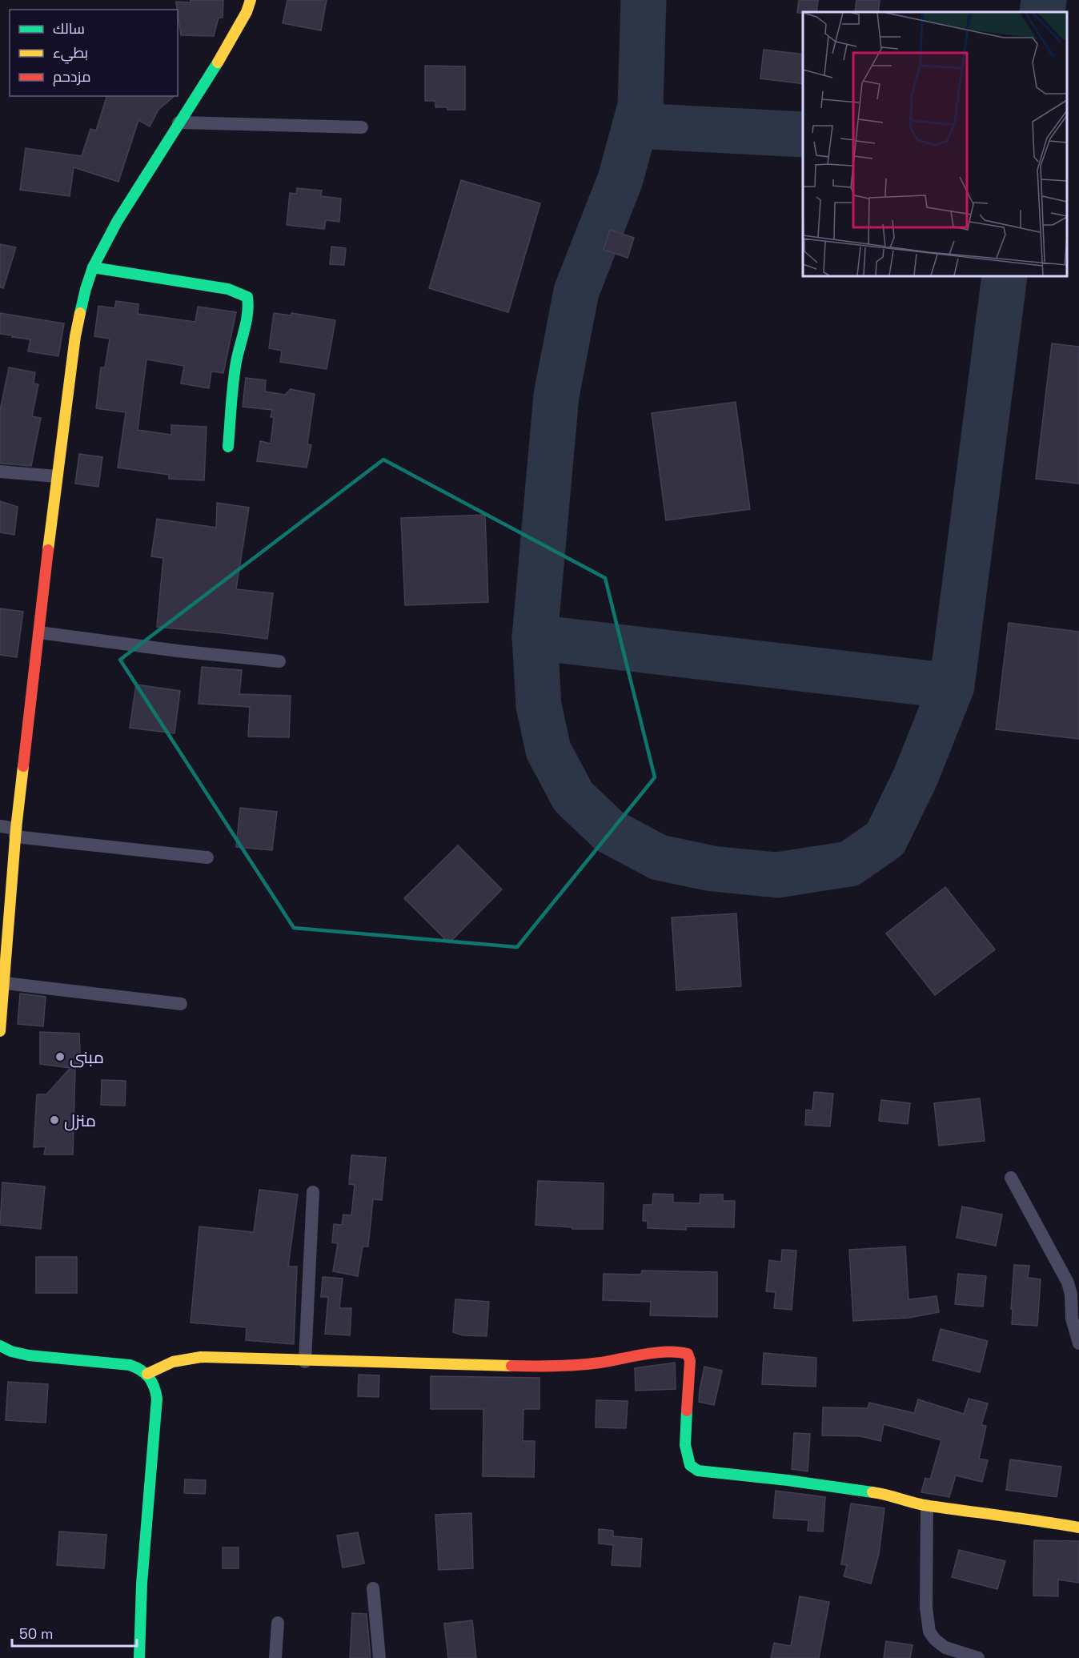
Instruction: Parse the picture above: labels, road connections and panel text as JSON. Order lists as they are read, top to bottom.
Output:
{
  "places": ["مبنى", "منزل"],
  "legend": ["سالك", "بطيء", "مزدحم"],
  "scale_bar": "50 m"
}
